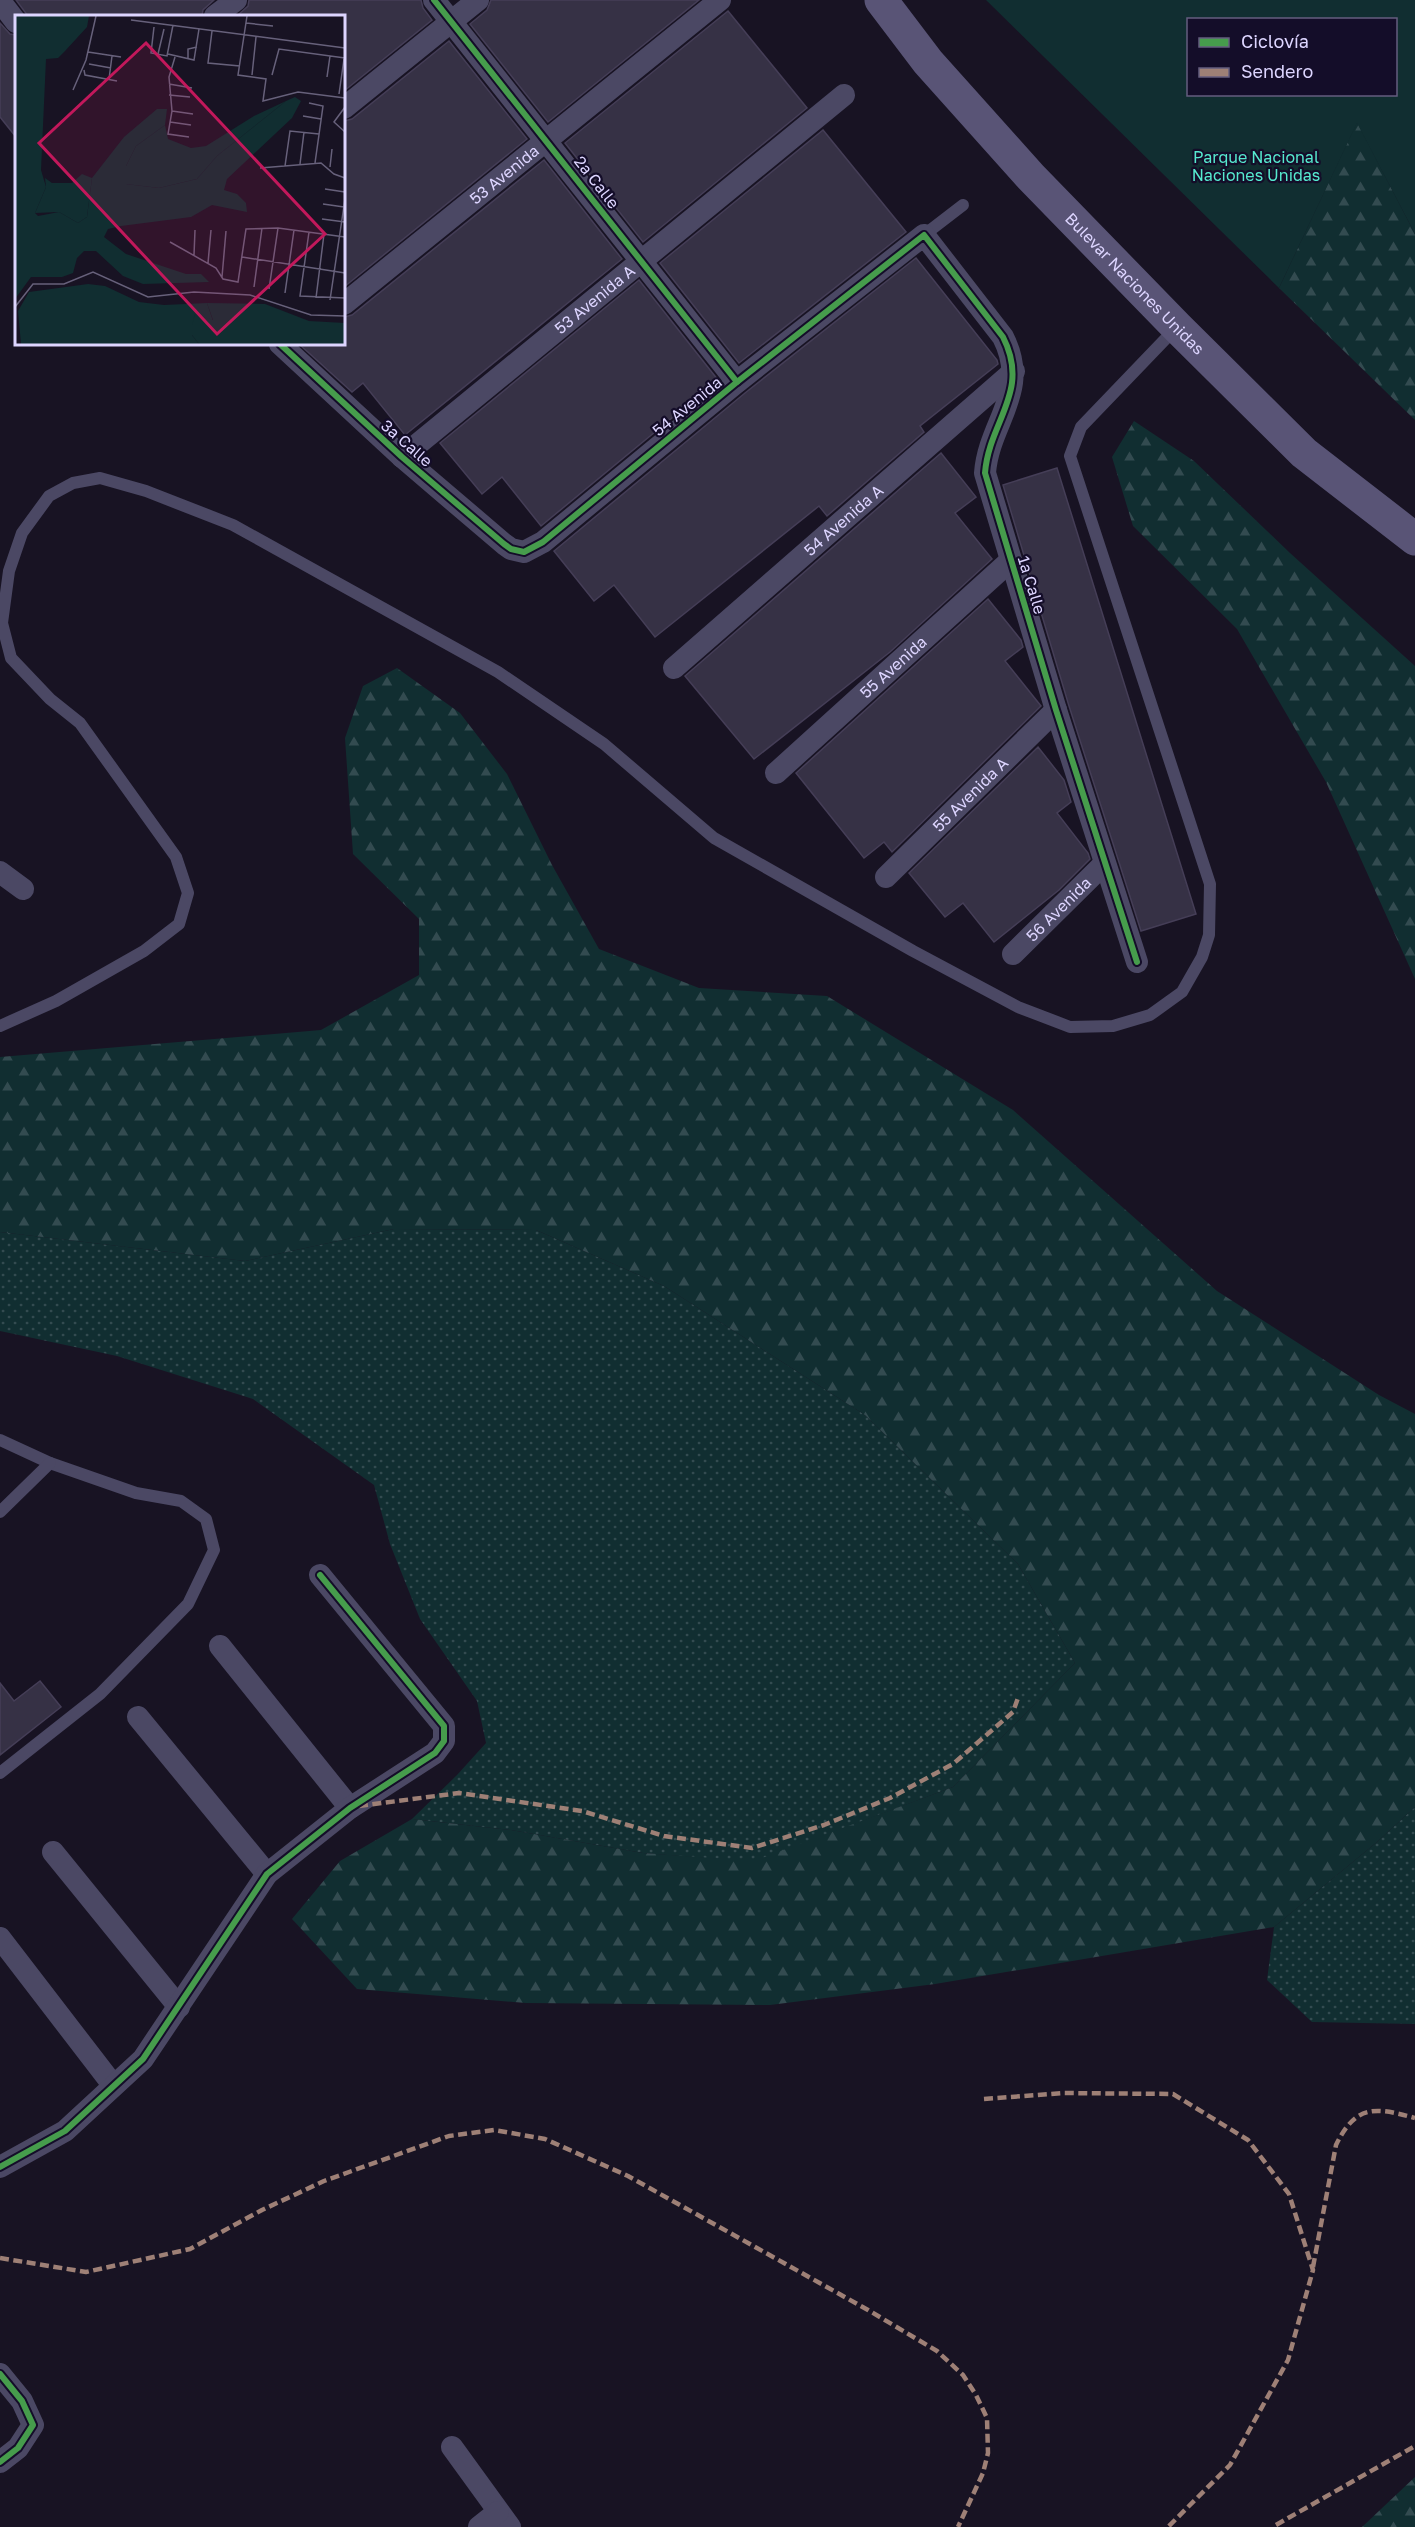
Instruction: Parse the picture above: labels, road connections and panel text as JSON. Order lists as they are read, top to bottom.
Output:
{
  "streets": {
    "main road": ["Bulevar Naciones Unidas"],
    "street": [
      "53 Avenida",
      "2a Calle",
      "53 Avenida A",
      "54 Avenida",
      "3a Calle",
      "54 Avenida A",
      "1a Calle",
      "55 Avenida",
      "55 Avenida A",
      "56 Avenida"
    ]
  },
  "crossings": [
    ["53 Avenida", "2a Calle"],
    ["2a Calle", "53 Avenida A"],
    ["2a Calle", "54 Avenida"],
    ["53 Avenida A", "3a Calle"],
    ["54 Avenida", "3a Calle"],
    ["54 Avenida A", "1a Calle"],
    ["1a Calle", "55 Avenida"],
    ["1a Calle", "55 Avenida A"],
    ["1a Calle", "56 Avenida"]
  ],
  "parks": ["Parque Nacional Naciones Unidas"],
  "legend": ["Ciclovía", "Sendero"]
}
